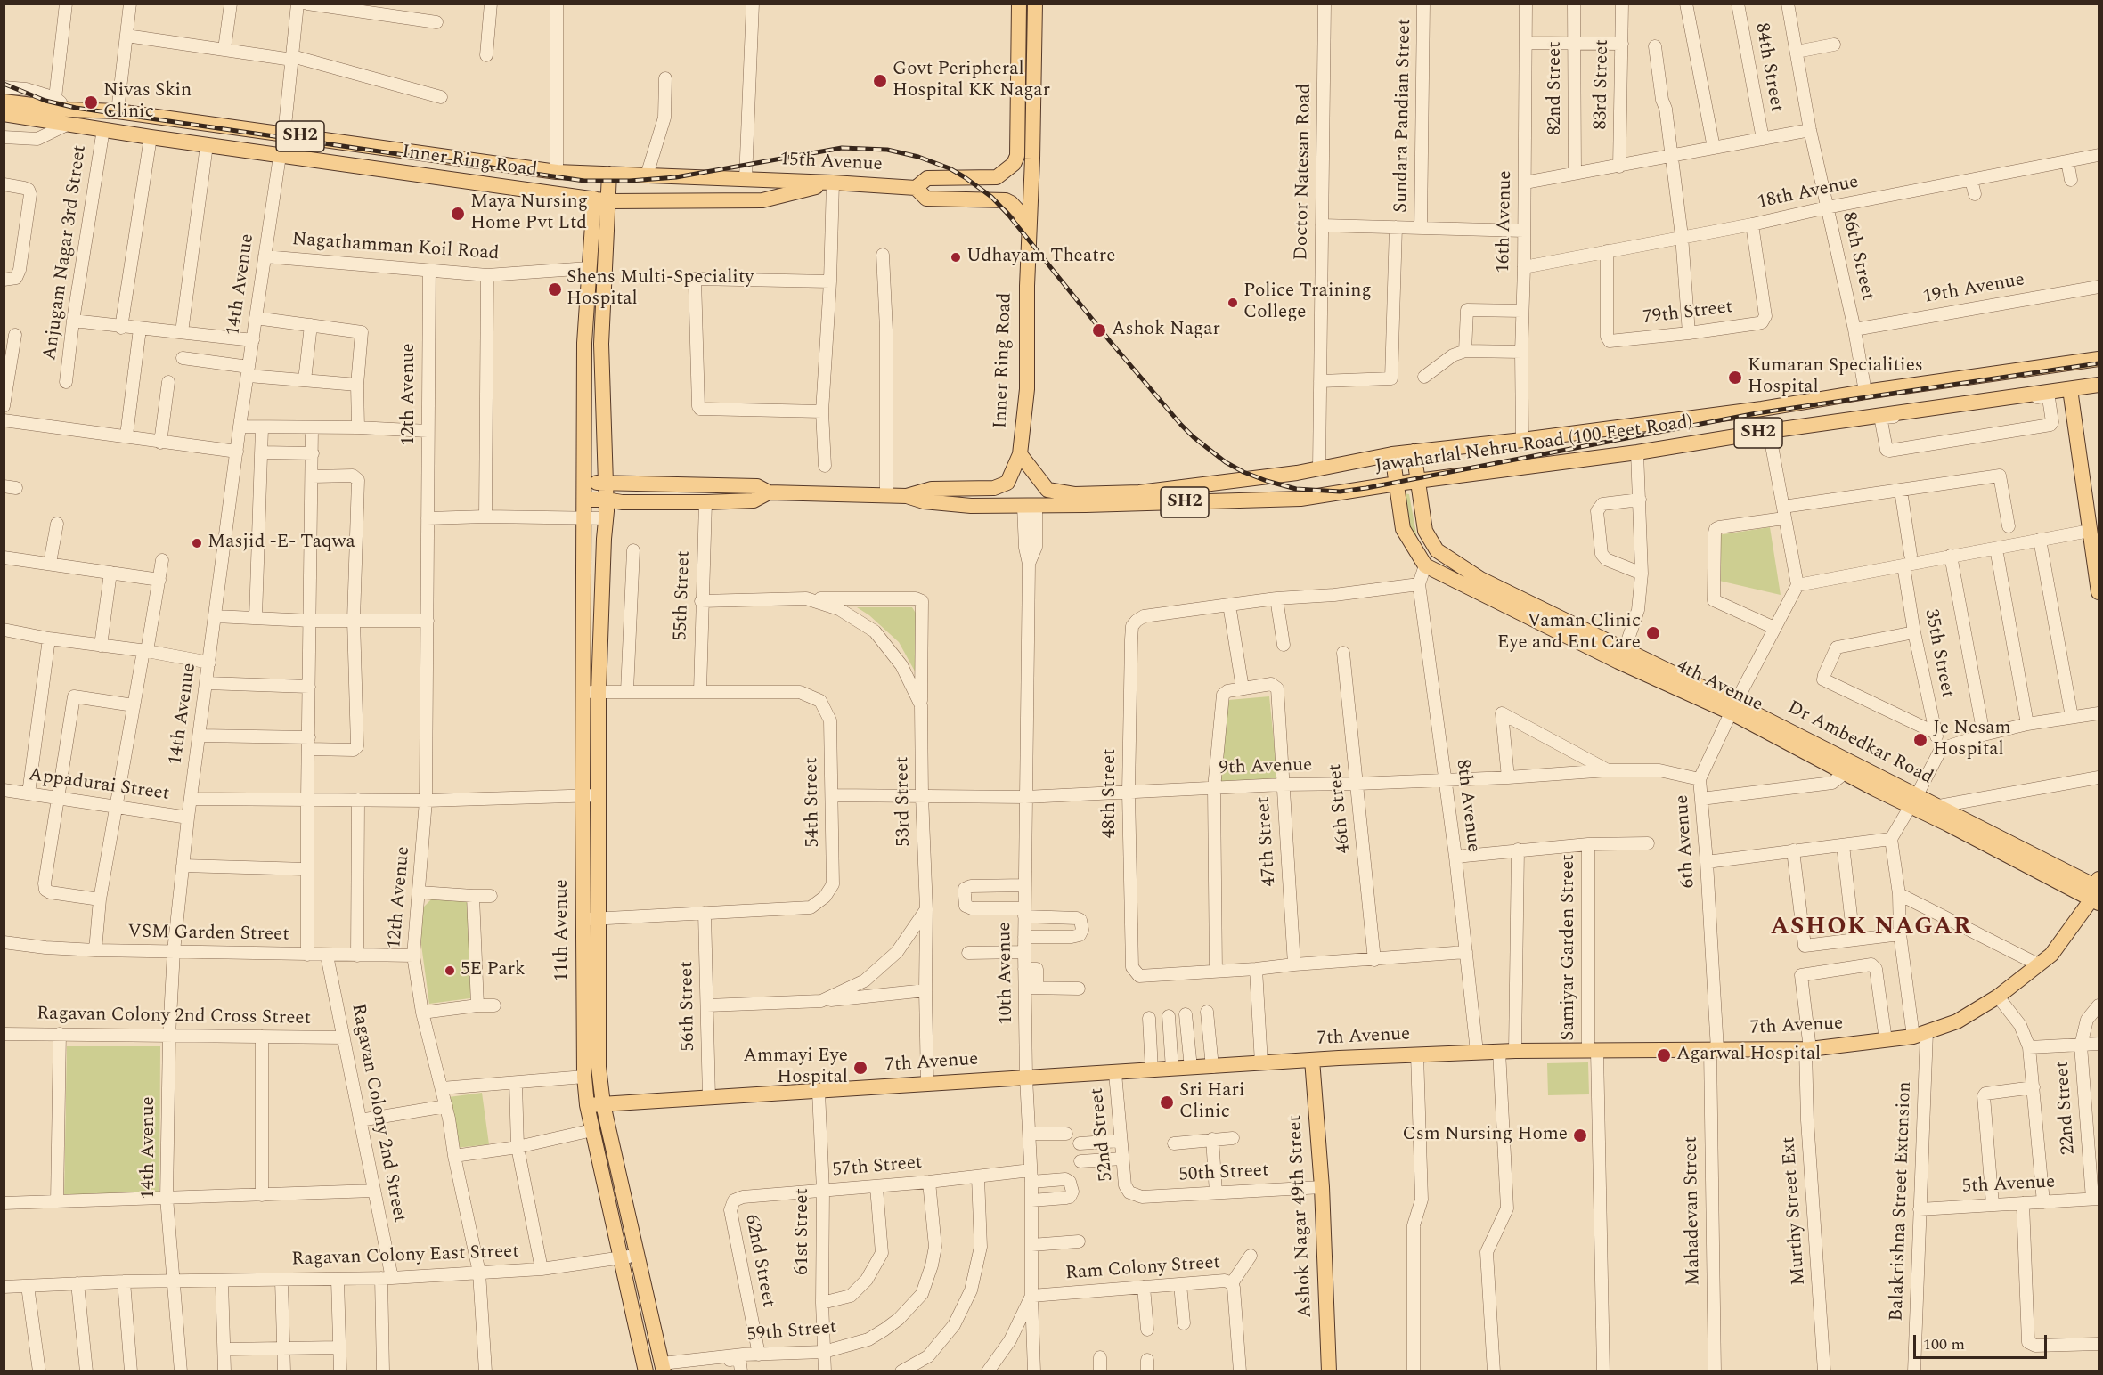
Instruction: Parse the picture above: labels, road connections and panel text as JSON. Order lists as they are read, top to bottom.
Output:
{
  "streets": {
    "main road": [
      "SH2",
      "Inner Ring Road",
      "15th Avenue",
      "Jawaharlal Nehru Road (100 Feet Road)",
      "4th Avenue",
      "Dr Ambedkar Road",
      "11th Avenue",
      "7th Avenue",
      "Ashok Nagar 49th Street"
    ],
    "street": [
      "84th Street",
      "83rd Street",
      "82nd Street",
      "Sundara Pandian Street",
      "Doctor Natesan Road",
      "18th Avenue",
      "16th Avenue",
      "Nagathamman Koil Road",
      "Anjugam Nagar 3rd Street",
      "86th Street",
      "14th Avenue",
      "19th Avenue",
      "79th Street",
      "12th Avenue",
      "55th Street",
      "35th Street",
      "9th Avenue",
      "Appadurai Street",
      "48th Street",
      "53rd Street",
      "54th Street",
      "8th Avenue",
      "46th Street",
      "47th Street",
      "6th Avenue",
      "VSM Garden Street",
      "Samiyar Garden Street",
      "10th Avenue",
      "56th Street",
      "Ragavan Colony 2nd Cross Street",
      "22nd Street",
      "Ragavan Colony 2nd Street",
      "52nd Street",
      "57th Street",
      "50th Street",
      "5th Avenue",
      "Balakrishna Street Extension",
      "Mahadevan Street",
      "Murthy Street Ext",
      "61st Street",
      "Ragavan Colony East Street",
      "62nd Street",
      "Ram Colony Street",
      "59th Street"
    ]
  },
  "crossings": [
    ["SH2", "Inner Ring Road"],
    ["Inner Ring Road", "15th Avenue"],
    ["Inner Ring Road", "Anjugam Nagar 3rd Street"],
    ["Inner Ring Road", "14th Avenue"],
    ["Inner Ring Road", "Jawaharlal Nehru Road (100 Feet Road)"],
    ["Inner Ring Road", "55th Street"],
    ["Inner Ring Road", "11th Avenue"],
    ["Doctor Natesan Road", "Jawaharlal Nehru Road (100 Feet Road)"],
    ["18th Avenue", "16th Avenue"],
    ["18th Avenue", "86th Street"],
    ["18th Avenue", "79th Street"],
    ["16th Avenue", "Jawaharlal Nehru Road (100 Feet Road)"],
    ["Nagathamman Koil Road", "14th Avenue"],
    ["Nagathamman Koil Road", "12th Avenue"],
    ["Nagathamman Koil Road", "11th Avenue"],
    ["86th Street", "19th Avenue"],
    ["86th Street", "Jawaharlal Nehru Road (100 Feet Road)"],
    ["14th Avenue", "Appadurai Street"],
    ["14th Avenue", "VSM Garden Street"],
    ["14th Avenue", "Ragavan Colony 2nd Cross Street"],
    ["14th Avenue", "Ragavan Colony East Street"],
    ["12th Avenue", "VSM Garden Street"],
    ["12th Avenue", "Ragavan Colony East Street"],
    ["Jawaharlal Nehru Road (100 Feet Road)", "Dr Ambedkar Road"],
    ["Jawaharlal Nehru Road (100 Feet Road)", "10th Avenue"],
    ["55th Street", "53rd Street"],
    ["55th Street", "54th Street"],
    ["4th Avenue", "Dr Ambedkar Road"],
    ["4th Avenue", "8th Avenue"],
    ["4th Avenue", "6th Avenue"],
    ["4th Avenue", "7th Avenue"],
    ["Dr Ambedkar Road", "6th Avenue"],
    ["Dr Ambedkar Road", "7th Avenue"],
    ["9th Avenue", "48th Street"],
    ["9th Avenue", "53rd Street"],
    ["9th Avenue", "54th Street"],
    ["9th Avenue", "8th Avenue"],
    ["9th Avenue", "46th Street"],
    ["9th Avenue", "47th Street"],
    ["9th Avenue", "6th Avenue"],
    ["9th Avenue", "10th Avenue"],
    ["53rd Street", "7th Avenue"],
    ["54th Street", "11th Avenue"],
    ["54th Street", "56th Street"],
    ["8th Avenue", "7th Avenue"],
    ["6th Avenue", "7th Avenue"],
    ["6th Avenue", "Mahadevan Street"],
    ["11th Avenue", "7th Avenue"],
    ["11th Avenue", "Ragavan Colony East Street"],
    ["11th Avenue", "59th Street"],
    ["VSM Garden Street", "Ragavan Colony 2nd Street"],
    ["Samiyar Garden Street", "7th Avenue"],
    ["10th Avenue", "7th Avenue"],
    ["10th Avenue", "57th Street"],
    ["10th Avenue", "Ram Colony Street"],
    ["56th Street", "7th Avenue"],
    ["Ragavan Colony 2nd Cross Street", "Ragavan Colony 2nd Street"],
    ["7th Avenue", "52nd Street"],
    ["7th Avenue", "Balakrishna Street Extension"],
    ["7th Avenue", "Mahadevan Street"],
    ["7th Avenue", "Murthy Street Ext"],
    ["7th Avenue", "Ashok Nagar 49th Street"],
    ["7th Avenue", "61st Street"],
    ["22nd Street", "5th Avenue"],
    ["Ragavan Colony 2nd Street", "Ragavan Colony East Street"],
    ["52nd Street", "50th Street"],
    ["57th Street", "61st Street"],
    ["57th Street", "62nd Street"],
    ["57th Street", "59th Street"],
    ["50th Street", "Ashok Nagar 49th Street"],
    ["5th Avenue", "Balakrishna Street Extension"],
    ["61st Street", "59th Street"],
    ["62nd Street", "59th Street"]
  ],
  "districts": ["ASHOK NAGAR"],
  "places": [
    "Govt Peripheral Hospital KK Nagar",
    "Nivas Skin Clinic",
    "Maya Nursing Home Pvt Ltd",
    "Udhayam Theatre",
    "Shens Multi-Speciality Hospital",
    "Police Training College",
    "Ashok Nagar",
    "Kumaran Specialities Hospital",
    "Masjid -E- Taqwa",
    "Vaman Clinic Eye and Ent Care",
    "Je Nesam Hospital",
    "5E Park",
    "Agarwal Hospital",
    "Ammayi Eye Hospital",
    "Sri Hari Clinic",
    "Csm Nursing Home"
  ],
  "scale_bar": "100 m"
}
